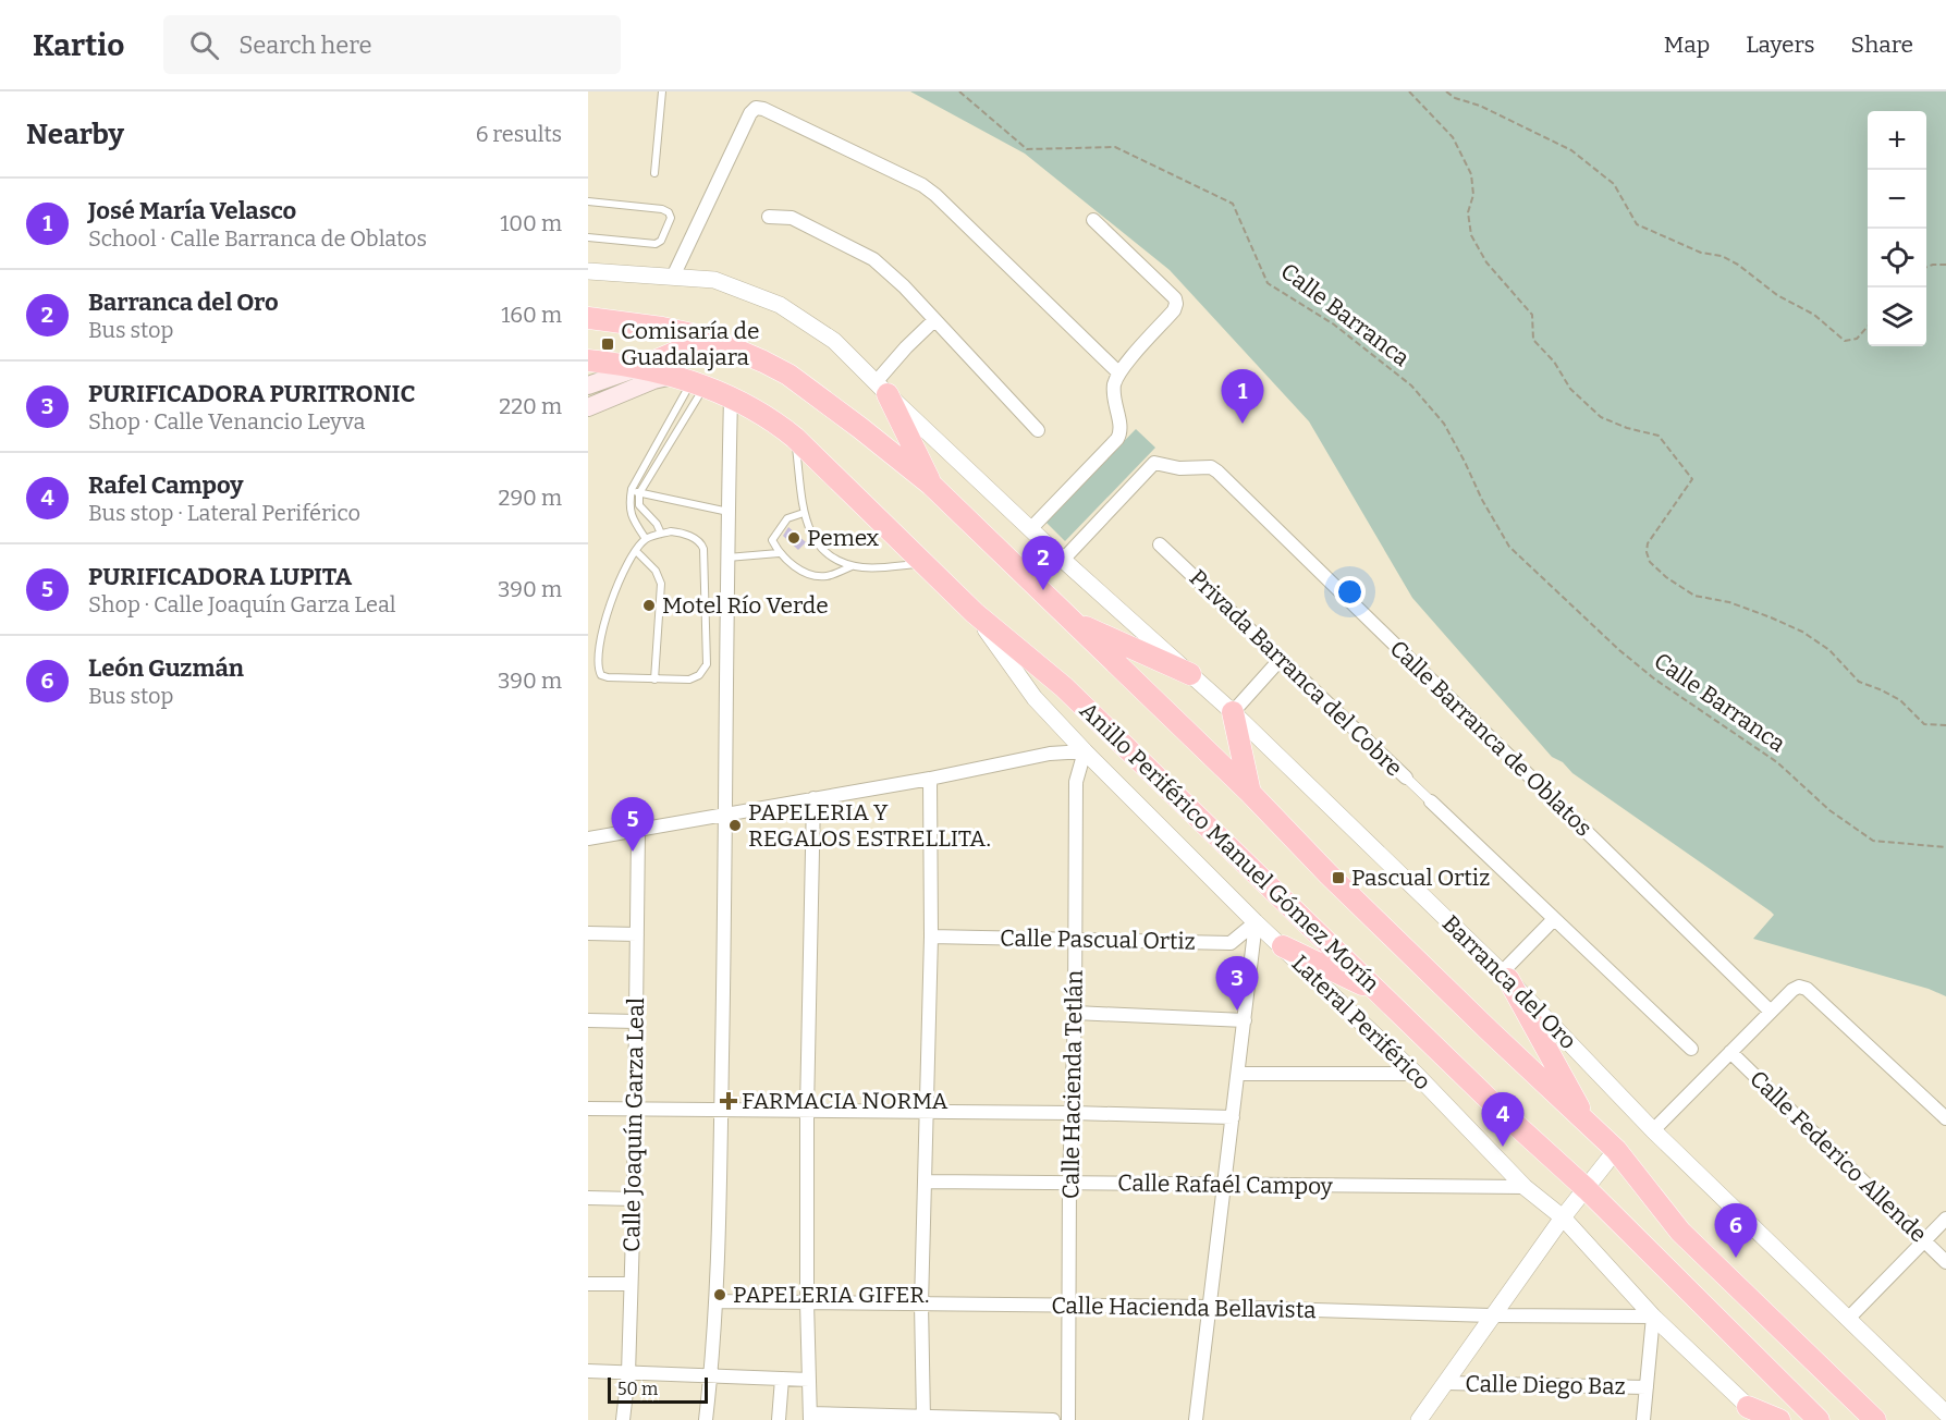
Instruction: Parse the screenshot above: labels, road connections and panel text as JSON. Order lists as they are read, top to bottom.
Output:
{
  "streets": {
    "highway": ["Anillo Periférico Manuel Gómez Morín"],
    "street": [
      "Privada Barranca del Cobre",
      "Calle Barranca de Oblatos",
      "Calle Pascual Ortiz",
      "Barranca del Oro",
      "Lateral Periférico",
      "Calle Hacienda Tetlán",
      "Calle Joaquín Garza Leal",
      "Calle Federico Allende",
      "Calle Rafaél Campoy",
      "Calle Hacienda Bellavista",
      "Calle Diego Baz"
    ],
    "path": ["Calle Barranca"]
  },
  "crossings": [
    ["Calle Barranca de Oblatos", "Barranca del Oro"],
    ["Anillo Periférico Manuel Gómez Morín", "Lateral Periférico"],
    ["Calle Pascual Ortiz", "Lateral Periférico"],
    ["Calle Pascual Ortiz", "Calle Hacienda Tetlán"],
    ["Lateral Periférico", "Calle Hacienda Tetlán"],
    ["Lateral Periférico", "Calle Rafaél Campoy"],
    ["Lateral Periférico", "Calle Hacienda Bellavista"],
    ["Calle Hacienda Tetlán", "Calle Rafaél Campoy"],
    ["Calle Hacienda Tetlán", "Calle Hacienda Bellavista"]
  ],
  "places": {
    "transit": ["Comisaría de Guadalajara", "Pascual Ortiz"],
    "other": [
      "Pemex",
      "Motel Río Verde",
      "PAPELERIA Y REGALOS ESTRELLITA.",
      "PAPELERIA GIFER."
    ],
    "health": ["FARMACIA NORMA"]
  },
  "scale_bar": "50 m",
  "page": {
    "header": "Kartio",
    "search": "Search here",
    "nav": ["Map", "Layers", "Share"],
    "heading": ["Nearby", "6 results"],
    "map_buttons": ["+", "−"],
    "list": [
      {
        "mark": "1",
        "name": "José María Velasco",
        "note": "School · Calle Barranca de Oblatos",
        "value": "100 m"
      },
      {
        "mark": "2",
        "name": "Barranca del Oro",
        "note": "Bus stop",
        "value": "160 m"
      },
      {
        "mark": "3",
        "name": "PURIFICADORA PURITRONIC",
        "note": "Shop · Calle Venancio Leyva",
        "value": "220 m"
      },
      {
        "mark": "4",
        "name": "Rafel Campoy",
        "note": "Bus stop · Lateral Periférico",
        "value": "290 m"
      },
      {
        "mark": "5",
        "name": "PURIFICADORA LUPITA",
        "note": "Shop · Calle Joaquín Garza Leal",
        "value": "390 m"
      },
      {
        "mark": "6",
        "name": "León Guzmán",
        "note": "Bus stop",
        "value": "390 m"
      }
    ],
    "pins": [
      "1",
      "2",
      "5",
      "3",
      "4",
      "6"
    ],
    "scale": "50 m"
  }
}
